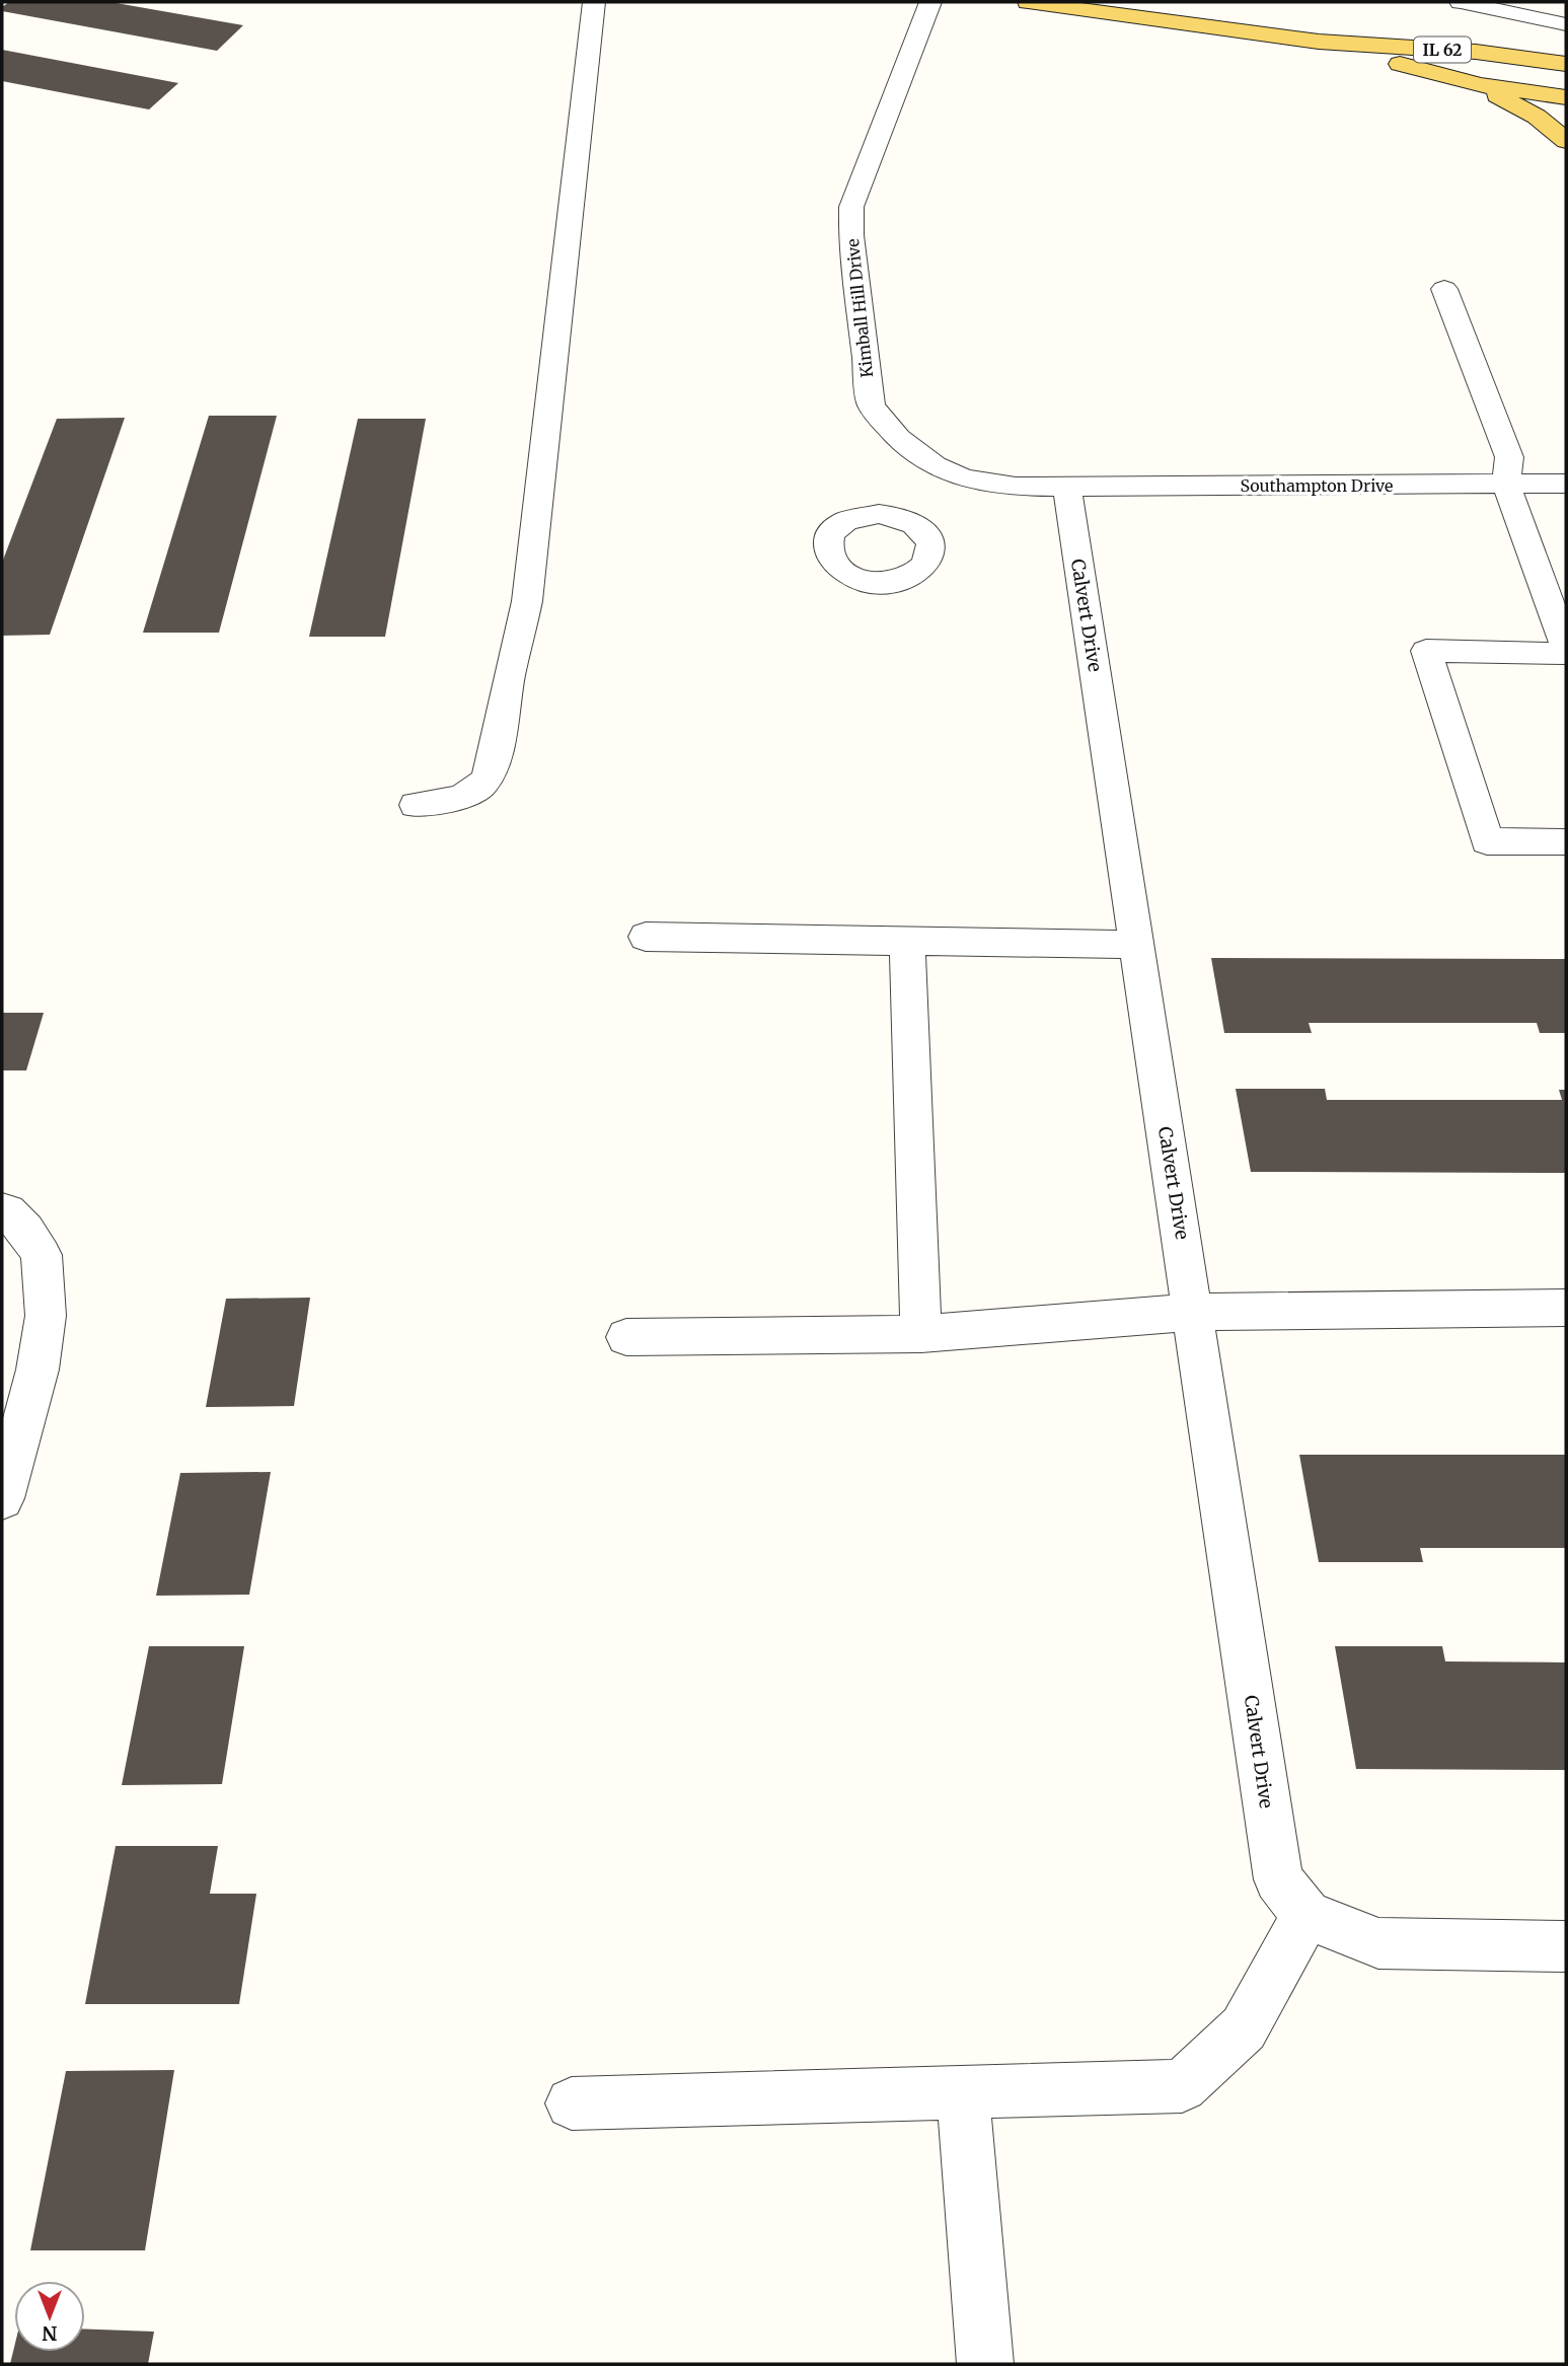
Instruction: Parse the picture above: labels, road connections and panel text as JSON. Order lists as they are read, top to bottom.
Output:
{
  "streets": {
    "main road": ["IL 62"],
    "street": ["Kimball Hill Drive", "Southampton Drive", "Calvert Drive"]
  },
  "crossings": [
    ["Kimball Hill Drive", "Southampton Drive"],
    ["Kimball Hill Drive", "Calvert Drive"],
    ["Southampton Drive", "Calvert Drive"]
  ],
  "north": "bottom"
}
